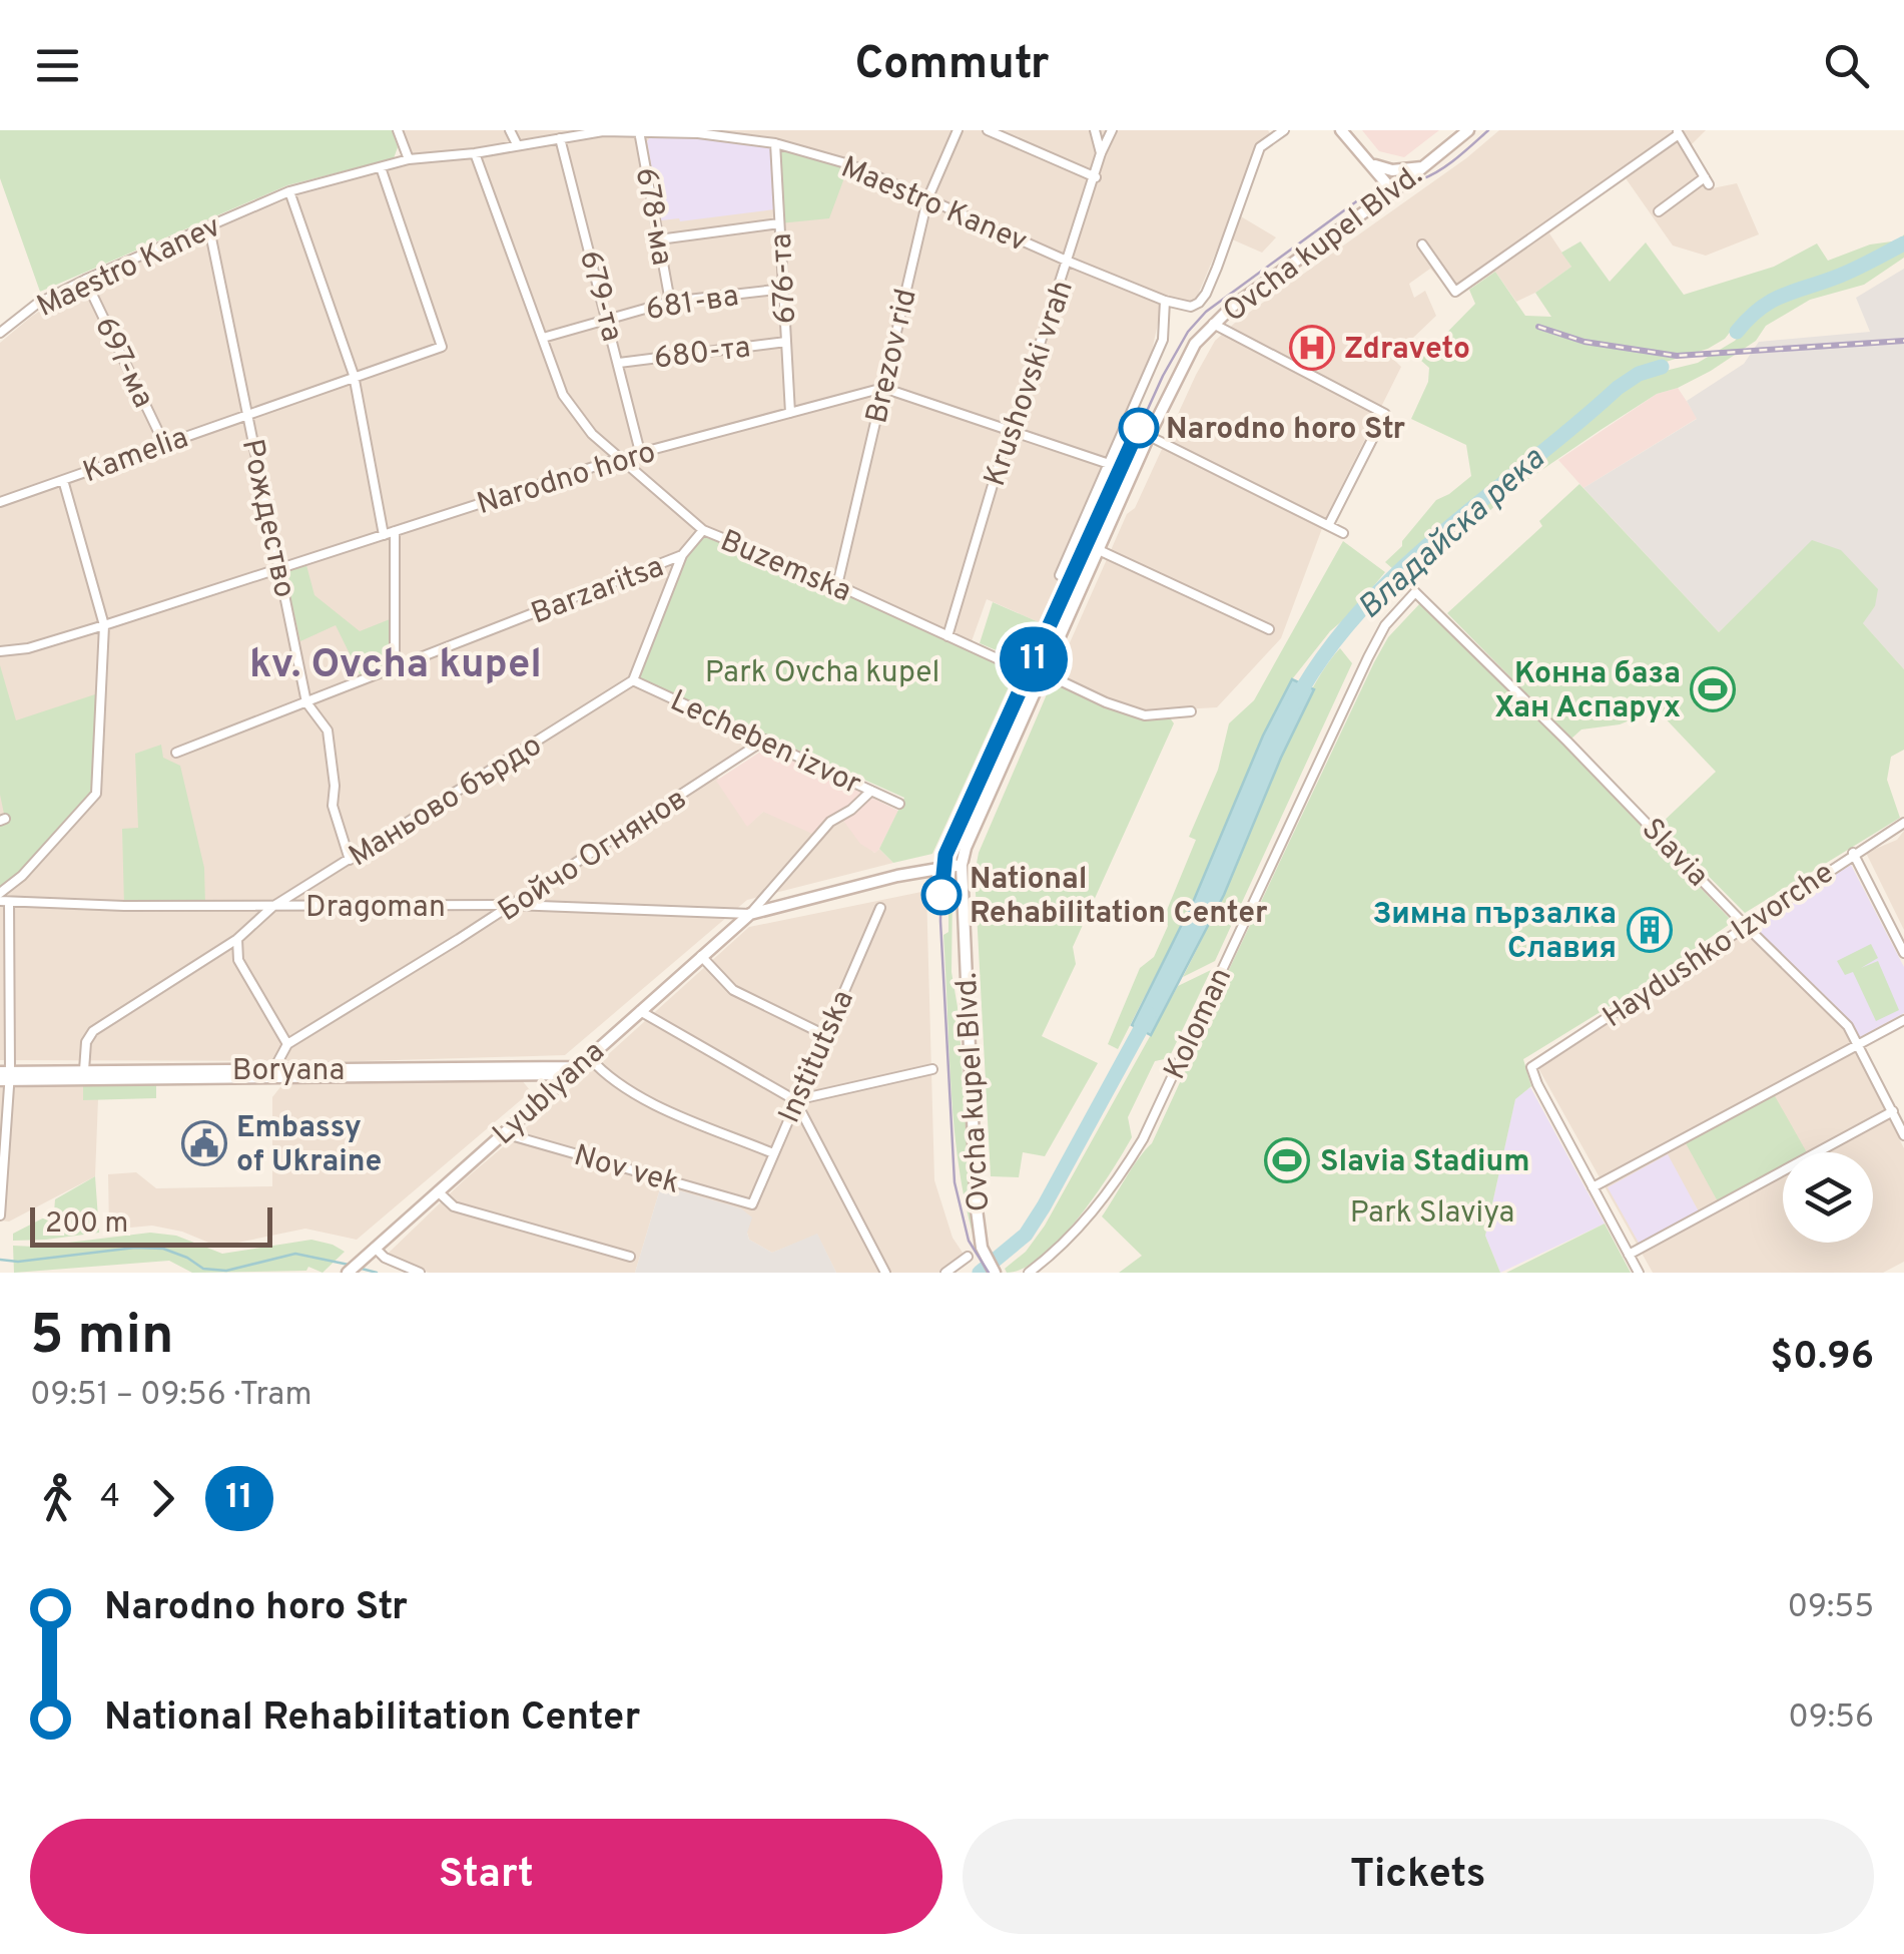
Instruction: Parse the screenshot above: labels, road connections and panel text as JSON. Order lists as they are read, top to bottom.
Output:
{
  "streets": {
    "street": [
      "Maestro Kanev",
      "678-ма",
      "Ovcha kupel Blvd.",
      "676-та",
      "679-та",
      "681-ва",
      "680-та",
      "Brezov rid",
      "697-ма",
      "Krushovski vrah",
      "Kamelia",
      "Narodno horo",
      "Рождество",
      "Buzemska",
      "Barzaritsa",
      "Lecheben izvor",
      "Маньово бърдо",
      "Slavia",
      "Бойчо Огнянов",
      "Dragoman",
      "Haydushko Izvorche",
      "Koloman",
      "Institutska",
      "Boryana",
      "Lyublyana",
      "Nov vek"
    ]
  },
  "crossings": [
    ["Maestro Kanev", "678-ма"],
    ["Maestro Kanev", "676-та"],
    ["Maestro Kanev", "679-та"],
    ["Maestro Kanev", "Brezov rid"],
    ["Maestro Kanev", "697-ма"],
    ["Maestro Kanev", "Krushovski vrah"],
    ["Maestro Kanev", "Kamelia"],
    ["Maestro Kanev", "Рождество"],
    ["Maestro Kanev", "Buzemska"],
    ["678-ма", "681-ва"],
    ["Ovcha kupel Blvd.", "Lyublyana"],
    ["676-та", "681-ва"],
    ["676-та", "680-та"],
    ["676-та", "Narodno horo"],
    ["679-та", "681-ва"],
    ["679-та", "680-та"],
    ["679-та", "Narodno horo"],
    ["681-ва", "Buzemska"],
    ["Brezov rid", "Narodno horo"],
    ["Brezov rid", "Buzemska"],
    ["697-ма", "Kamelia"],
    ["Krushovski vrah", "Buzemska"],
    ["Kamelia", "Рождество"],
    ["Narodno horo", "Рождество"],
    ["Narodno horo", "Buzemska"],
    ["Рождество", "Barzaritsa"],
    ["Рождество", "Маньово бърдо"],
    ["Lecheben izvor", "Маньово бърдо"],
    ["Lecheben izvor", "Бойчо Огнянов"],
    ["Lecheben izvor", "Lyublyana"],
    ["Маньово бърдо", "Dragoman"],
    ["Маньово бърдо", "Boryana"],
    ["Slavia", "Haydushko Izvorche"],
    ["Slavia", "Koloman"],
    ["Бойчо Огнянов", "Dragoman"],
    ["Dragoman", "Lyublyana"],
    ["Institutska", "Nov vek"],
    ["Boryana", "Lyublyana"],
    ["Lyublyana", "Nov vek"]
  ],
  "districts": ["kv. Ovcha kupel"],
  "water": ["Владайска река"],
  "parks": ["Park Ovcha kupel", "Park Slaviya"],
  "places": {
    "hospital": ["Zdraveto"],
    "other": ["Narodno horo Str", "National Rehabilitation Center"],
    "sports": ["Конна база Хан Аспарух", "Slavia Stadium"],
    "building": ["Зимна пързалка Славия"],
    "public building": ["Embassy of Ukraine"]
  },
  "lines": ["tram line 11"],
  "scale_bar": "200 m",
  "page": {
    "header": "Commutr",
    "on_map": "11",
    "scale": "200 m",
    "heading": ["5 min", "09:51 – 09:56 · Tram", "$0.96"],
    "legs": ["4", "11"],
    "list": [
      {
        "name": "Narodno horo Str",
        "value": "09:55"
      },
      {
        "name": "National Rehabilitation Center",
        "value": "09:56"
      }
    ],
    "buttons": ["Start", "Tickets"]
  }
}
